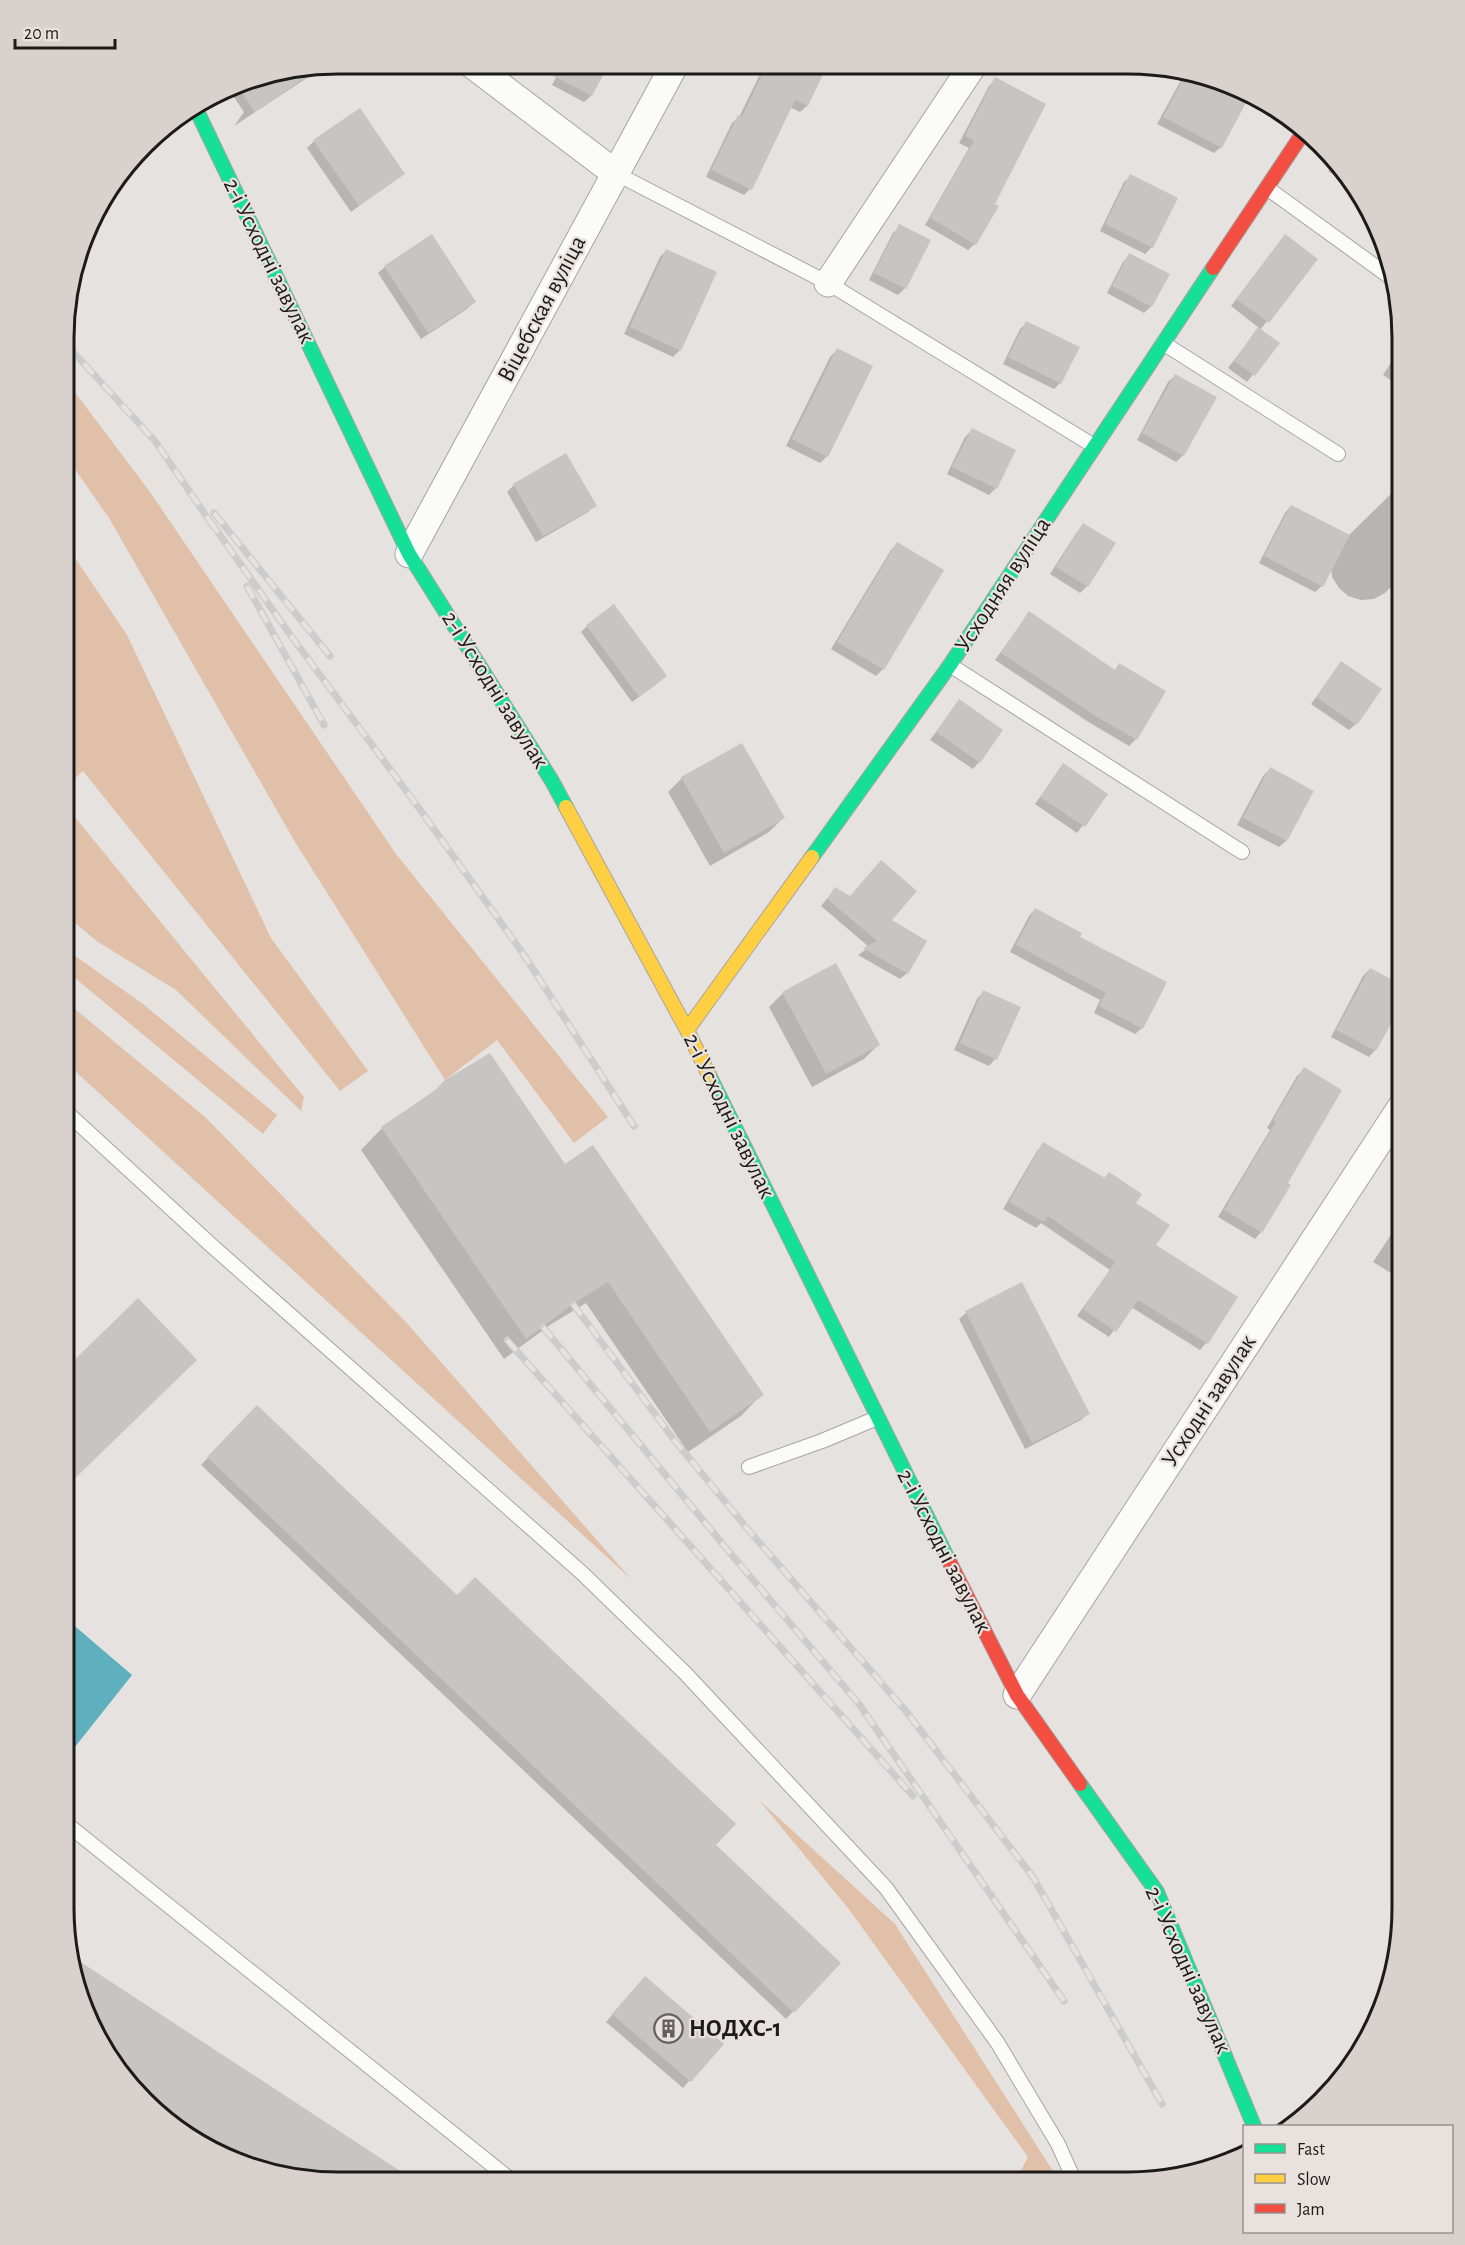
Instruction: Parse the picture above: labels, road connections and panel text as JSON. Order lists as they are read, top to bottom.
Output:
{
  "streets": {
    "street": [
      "2-і Усходні завулак",
      "Віцебская вуліца",
      "Усходняя вуліца",
      "Усходні завулак"
    ]
  },
  "crossings": [
    ["2-і Усходні завулак", "Віцебская вуліца"],
    ["2-і Усходні завулак", "Усходняя вуліца"],
    ["2-і Усходні завулак", "Усходні завулак"]
  ],
  "places": {
    "building": ["НОДХС-1"]
  },
  "legend": ["Fast", "Slow", "Jam"],
  "scale_bar": "20 m"
}
